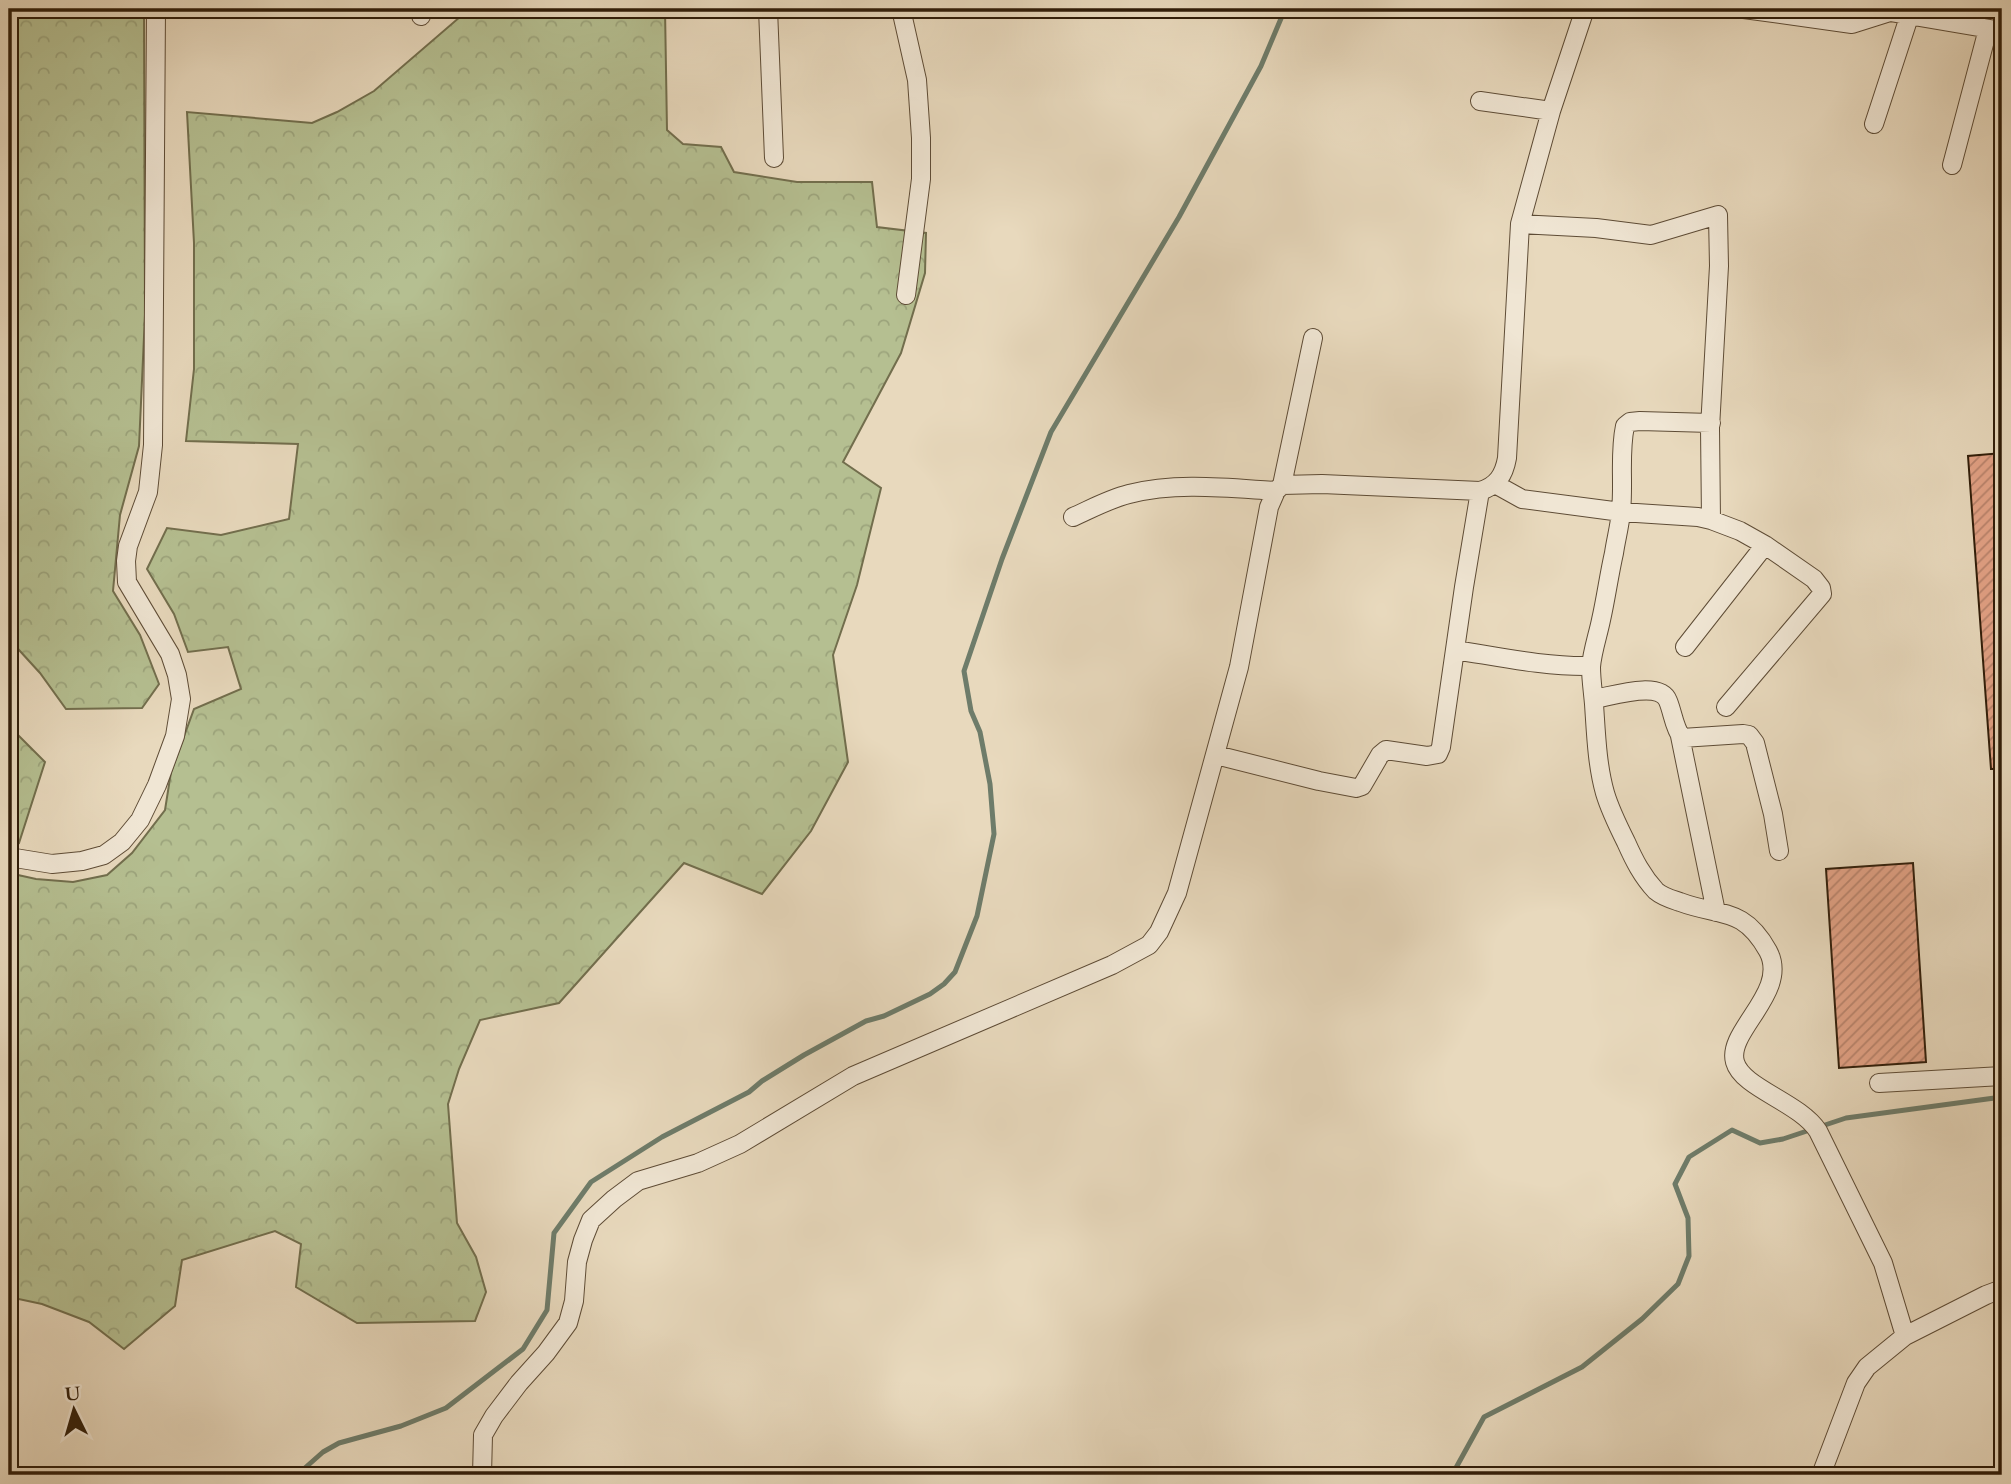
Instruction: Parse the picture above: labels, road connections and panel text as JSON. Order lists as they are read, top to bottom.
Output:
{
  "north": "top"
}
